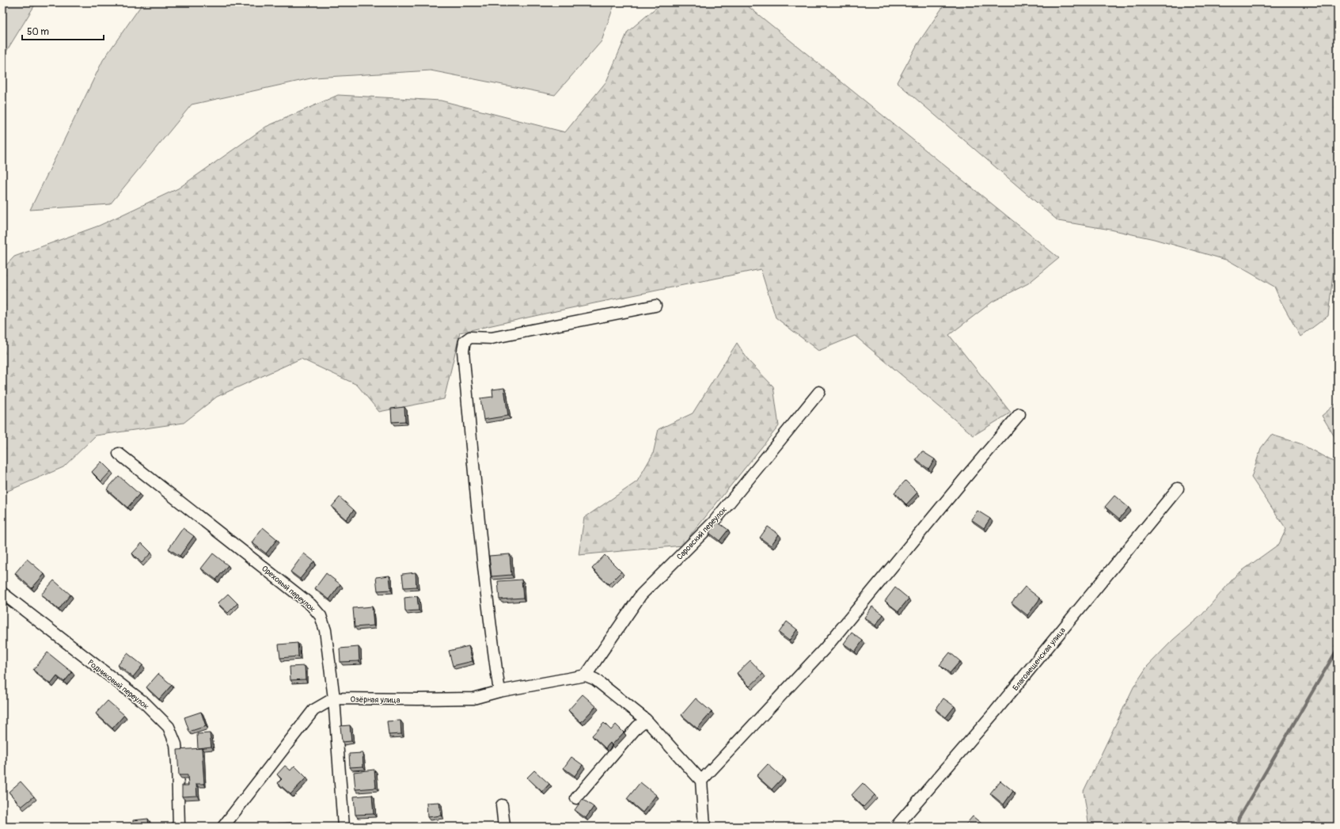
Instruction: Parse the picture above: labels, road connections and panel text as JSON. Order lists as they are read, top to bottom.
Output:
{
  "streets": {
    "street": [
      "Саровский переулок",
      "Ореховый переулок",
      "Благовещенская улица",
      "Родниковый переулок",
      "Озёрная улица"
    ]
  },
  "crossings": [
    ["Саровский переулок", "Озёрная улица"],
    ["Ореховый переулок", "Озёрная улица"]
  ],
  "scale_bar": "50 m"
}
